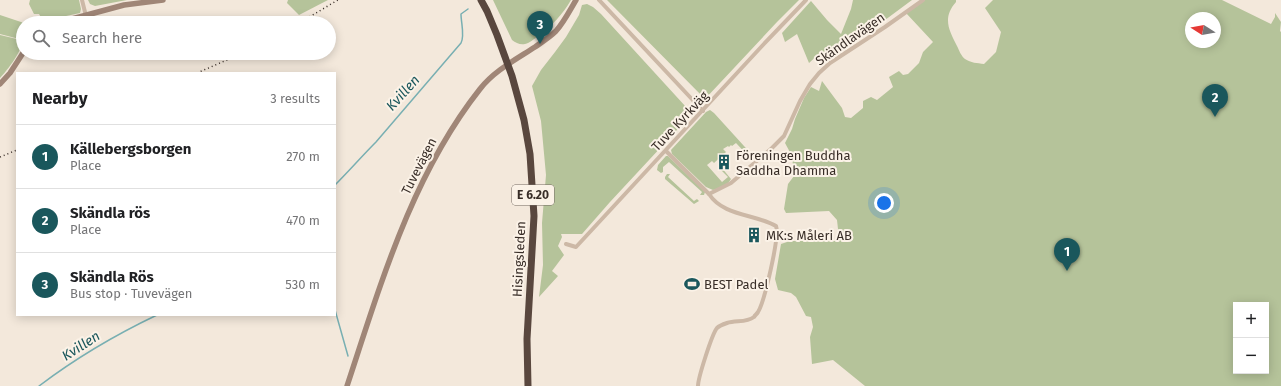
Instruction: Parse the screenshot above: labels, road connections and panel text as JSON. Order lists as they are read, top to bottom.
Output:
{
  "streets": {
    "highway": ["E 6.20", "Hisingsleden"],
    "main road": ["Tuvevägen"],
    "street": ["Skändlavägen", "Tuve Kyrkväg"]
  },
  "crossings": [
    ["Tuvevägen", "E 6.20"],
    ["Tuvevägen", "Hisingsleden"],
    ["E 6.20", "Hisingsleden"]
  ],
  "water": ["Kvillen"],
  "places": {
    "building": ["Föreningen Buddha Saddha Dhamma", "MK:s Måleri AB"],
    "sports": ["BEST Padel"]
  },
  "north": "left",
  "page": {
    "pins": ["3", "2", "1"],
    "search": "Search here",
    "heading": ["Nearby", "3 results"],
    "list": [
      {
        "mark": "1",
        "name": "Källebergsborgen",
        "note": "Place",
        "value": "270 m"
      },
      {
        "mark": "2",
        "name": "Skändla rös",
        "note": "Place",
        "value": "470 m"
      },
      {
        "mark": "3",
        "name": "Skändla Rös",
        "note": "Bus stop · Tuvevägen",
        "value": "530 m"
      }
    ],
    "map_buttons": ["+", "−"]
  }
}
